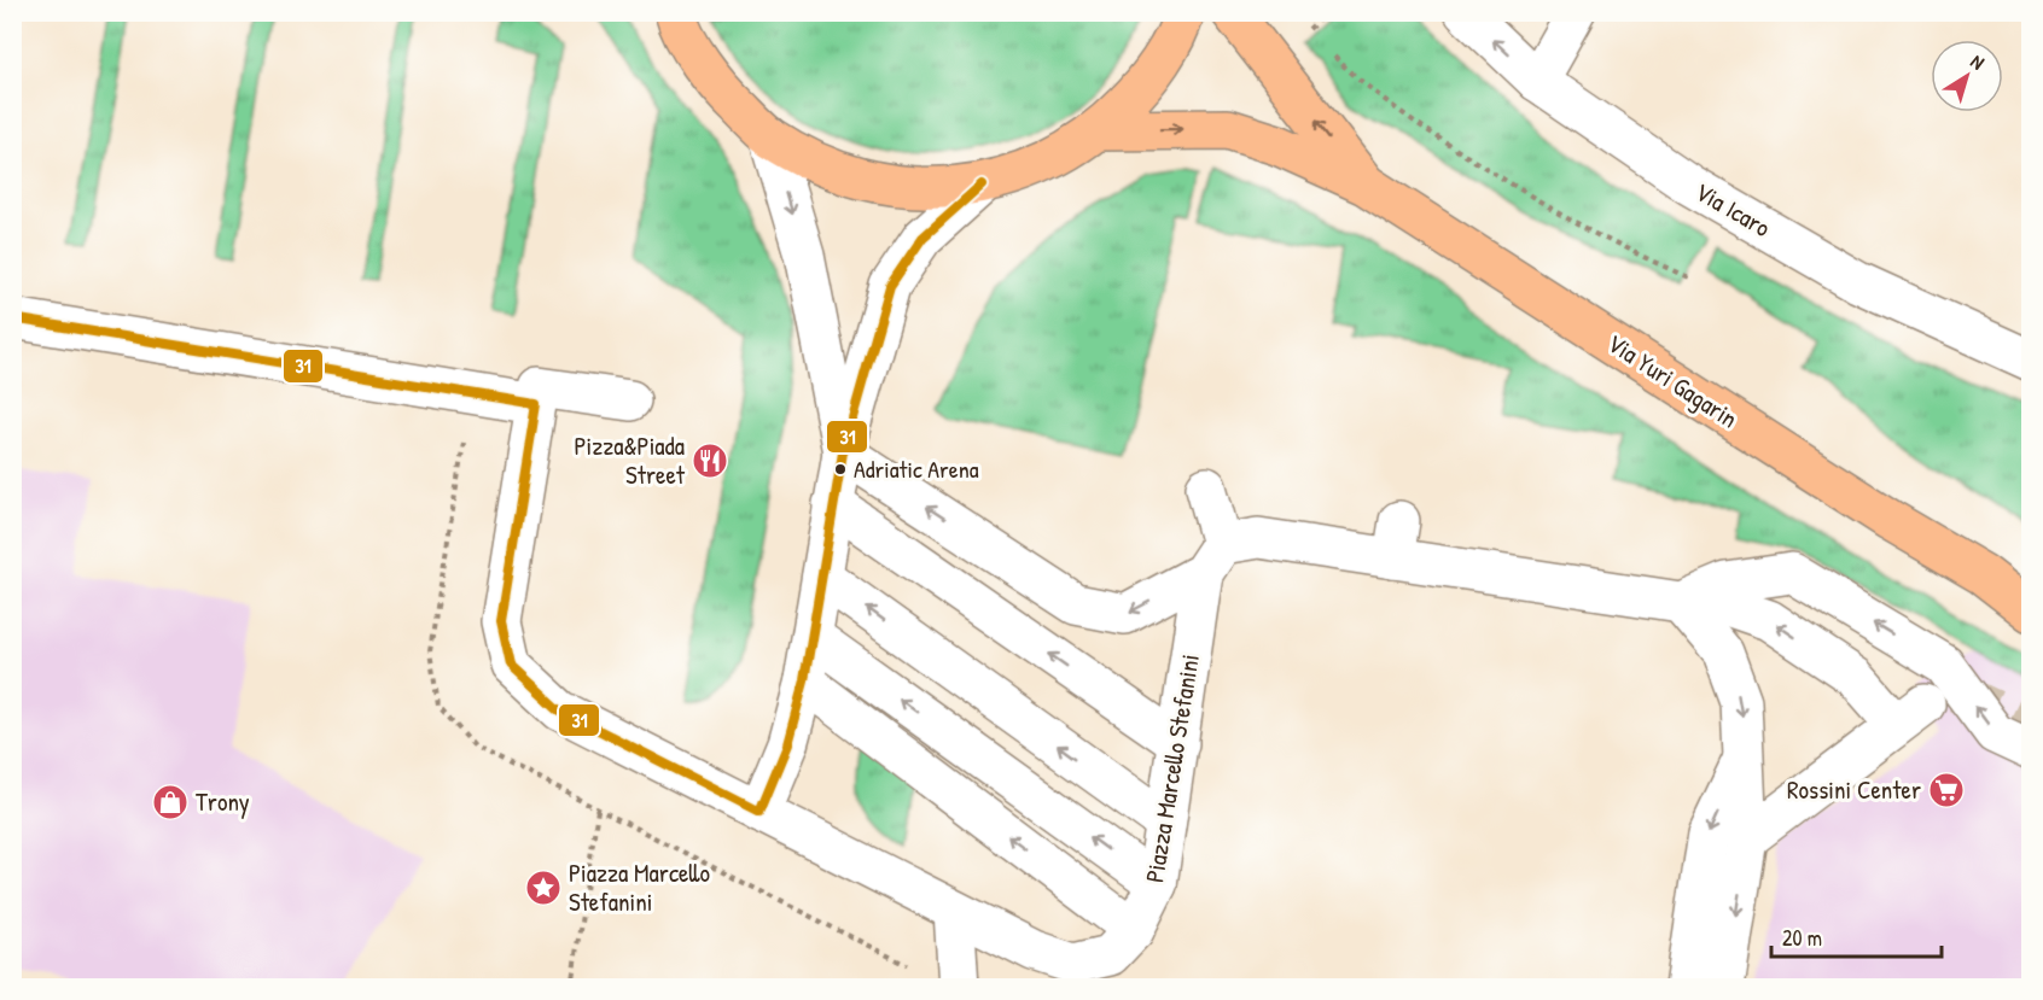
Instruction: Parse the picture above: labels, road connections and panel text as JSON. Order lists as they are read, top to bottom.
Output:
{
  "streets": {
    "main road": ["Via Yuri Gagarin"],
    "street": ["Via Icaro", "Piazza Marcello Stefanini"]
  },
  "places": {
    "restaurant": ["Pizza&Piada Street"],
    "other": ["Adriatic Arena"],
    "supermarket": ["Rossini Center"],
    "shop": ["Trony"],
    "place": ["Piazza Marcello Stefanini"]
  },
  "lines": ["transit line 31"],
  "scale_bar": "20 m",
  "north": "top right"
}
